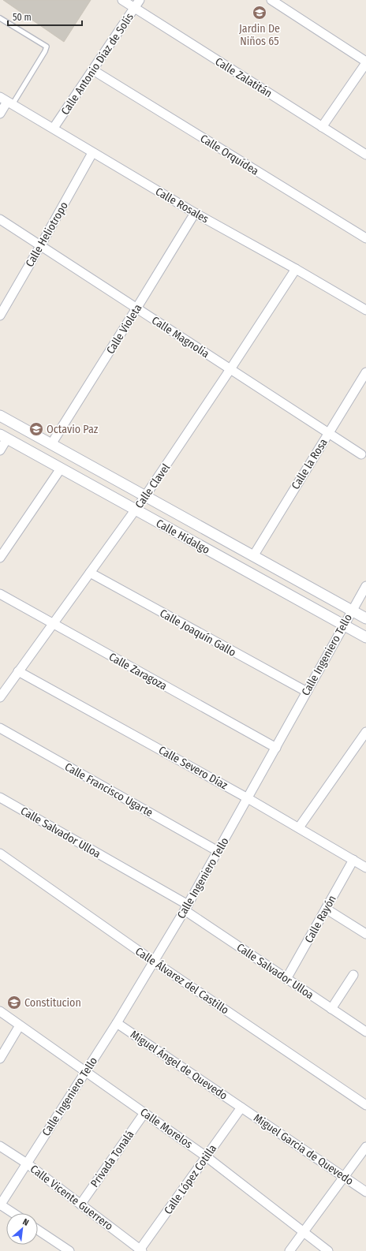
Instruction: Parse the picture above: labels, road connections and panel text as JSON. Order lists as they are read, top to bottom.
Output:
{
  "streets": {
    "street": [
      "Calle Antonio Díaz de Solís",
      "Calle Zalatitán",
      "Calle Orquídea",
      "Calle Rosales",
      "Calle Heliotropo",
      "Calle Violeta",
      "Calle Magnolia",
      "Calle la Rosa",
      "Calle Clavel",
      "Calle Hidalgo",
      "Calle Joaquín Gallo",
      "Calle Ingeniero Tello",
      "Calle Zaragoza",
      "Calle Severo Díaz",
      "Calle Francisco Ugarte",
      "Calle Salvador Ulloa",
      "Calle Rayón",
      "Calle Álvarez del Castillo",
      "Miguel Ángel de Quevedo",
      "Calle Morelos",
      "Miguel Garcia de Quevedo",
      "Privada Tonalá",
      "Calle López Cotilla",
      "Calle Vicente Guerrero"
    ]
  },
  "crossings": [
    ["Calle Antonio Díaz de Solís", "Calle Zalatitán"],
    ["Calle Antonio Díaz de Solís", "Calle Orquídea"],
    ["Calle Antonio Díaz de Solís", "Calle Rosales"],
    ["Calle Rosales", "Calle Heliotropo"],
    ["Calle Rosales", "Calle Violeta"],
    ["Calle Rosales", "Calle Clavel"],
    ["Calle Heliotropo", "Calle Magnolia"],
    ["Calle Violeta", "Calle Magnolia"],
    ["Calle Violeta", "Calle Hidalgo"],
    ["Calle Magnolia", "Calle la Rosa"],
    ["Calle Magnolia", "Calle Clavel"],
    ["Calle la Rosa", "Calle Hidalgo"],
    ["Calle Clavel", "Calle Hidalgo"],
    ["Calle Clavel", "Calle Joaquín Gallo"],
    ["Calle Clavel", "Calle Zaragoza"],
    ["Calle Clavel", "Calle Severo Díaz"],
    ["Calle Hidalgo", "Calle Ingeniero Tello"],
    ["Calle Joaquín Gallo", "Calle Ingeniero Tello"],
    ["Calle Ingeniero Tello", "Calle Zaragoza"],
    ["Calle Ingeniero Tello", "Calle Severo Díaz"],
    ["Calle Ingeniero Tello", "Calle Francisco Ugarte"],
    ["Calle Ingeniero Tello", "Calle Salvador Ulloa"],
    ["Calle Ingeniero Tello", "Calle Álvarez del Castillo"],
    ["Calle Ingeniero Tello", "Miguel Ángel de Quevedo"],
    ["Calle Ingeniero Tello", "Calle Morelos"],
    ["Calle Ingeniero Tello", "Calle Vicente Guerrero"],
    ["Calle Severo Díaz", "Calle Rayón"],
    ["Calle Salvador Ulloa", "Calle Rayón"],
    ["Miguel Ángel de Quevedo", "Miguel Garcia de Quevedo"],
    ["Miguel Ángel de Quevedo", "Calle López Cotilla"],
    ["Calle Morelos", "Privada Tonalá"],
    ["Calle Morelos", "Calle López Cotilla"],
    ["Miguel Garcia de Quevedo", "Calle López Cotilla"],
    ["Privada Tonalá", "Calle Vicente Guerrero"],
    ["Calle López Cotilla", "Calle Vicente Guerrero"]
  ],
  "places": {
    "school or university": ["Jardin De Niños 65", "Octavio Paz", "Constitucion"]
  },
  "scale_bar": "50 m",
  "north": "top right"
}
